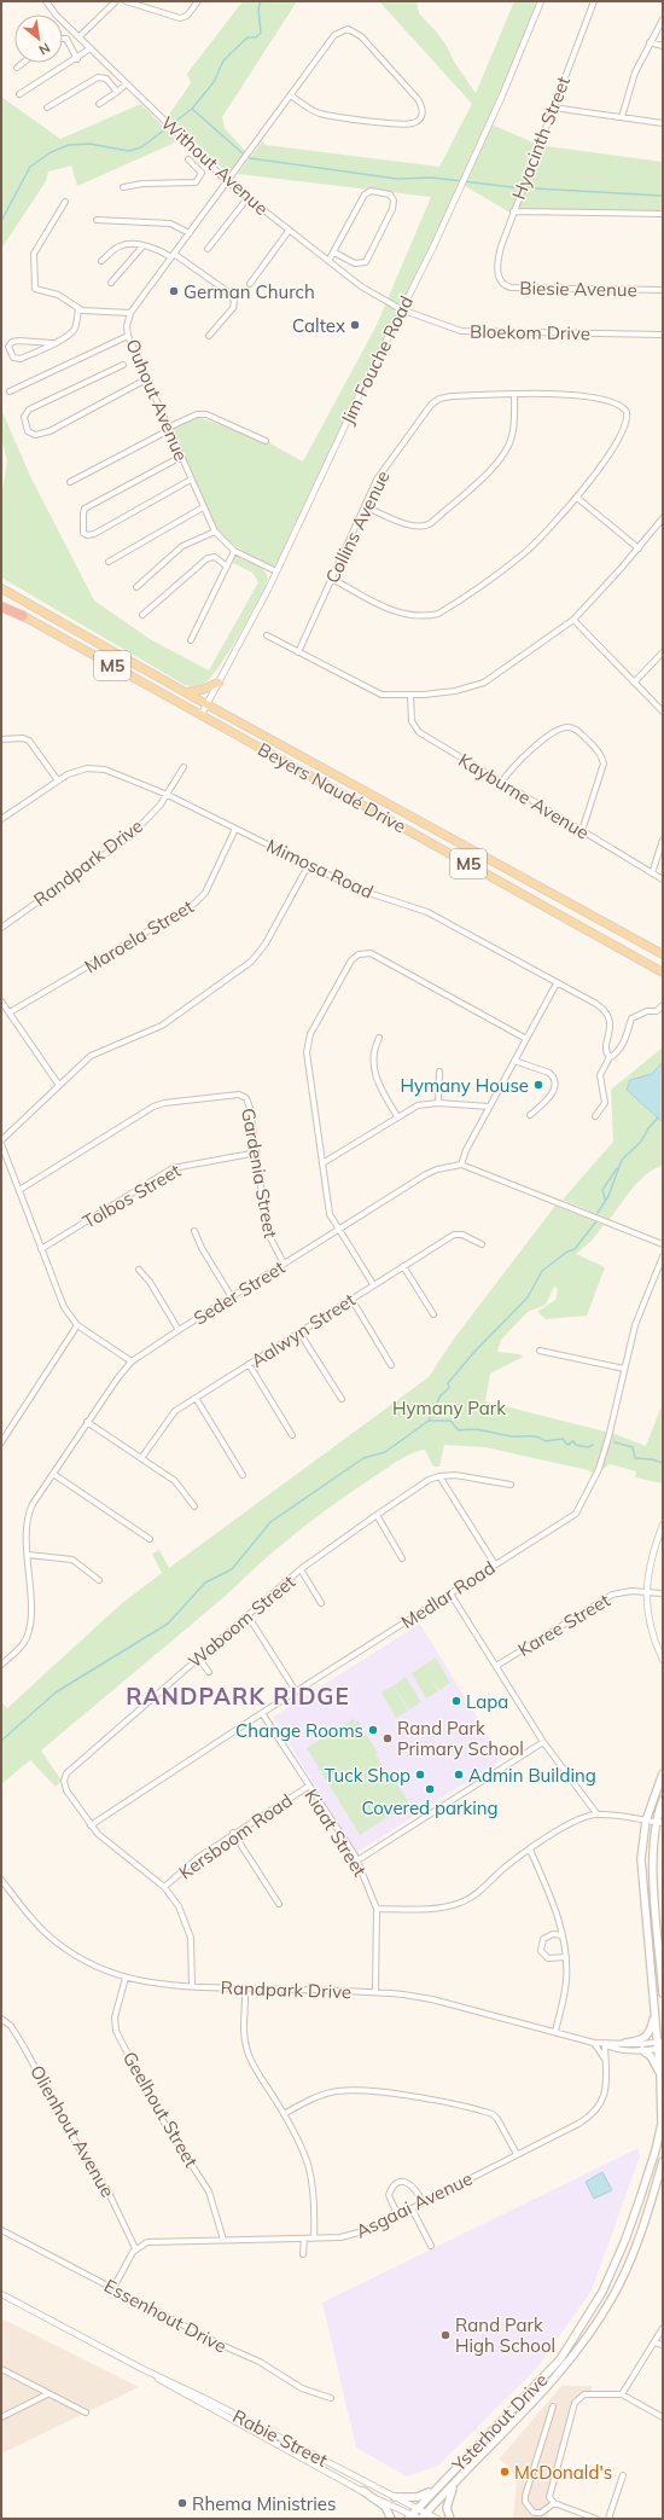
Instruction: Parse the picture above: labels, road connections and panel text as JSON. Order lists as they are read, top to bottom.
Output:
{
  "streets": {
    "main road": ["M5", "Beyers Naudé Drive", "Ysterhout Drive"],
    "street": [
      "Hyacinth Street",
      "Without Avenue",
      "Biesie Avenue",
      "Bloekom Drive",
      "Jim Fouche Road",
      "Ouhout Avenue",
      "Collins Avenue",
      "Kayburne Avenue",
      "Randpark Drive",
      "Mimosa Road",
      "Maroela Street",
      "Gardenia Street",
      "Tolbos Street",
      "Seder Street",
      "Aalwyn Street",
      "Medlar Road",
      "Waboom Street",
      "Karee Street",
      "Kiaat Street",
      "Kersboom Road",
      "Geelhout Street",
      "Olienhout Avenue",
      "Asgaai Avenue",
      "Essenhout Drive",
      "Rabie Street"
    ]
  },
  "crossings": [
    ["Hyacinth Street", "Biesie Avenue"],
    ["Without Avenue", "Bloekom Drive"],
    ["Without Avenue", "Jim Fouche Road"],
    ["Without Avenue", "Ouhout Avenue"],
    ["Bloekom Drive", "Jim Fouche Road"],
    ["Jim Fouche Road", "Ouhout Avenue"],
    ["Jim Fouche Road", "Beyers Naudé Drive"],
    ["Randpark Drive", "Mimosa Road"],
    ["Randpark Drive", "Kiaat Street"],
    ["Randpark Drive", "Geelhout Street"],
    ["Randpark Drive", "Asgaai Avenue"],
    ["Randpark Drive", "Ysterhout Drive"],
    ["Mimosa Road", "Maroela Street"],
    ["Gardenia Street", "Tolbos Street"],
    ["Gardenia Street", "Seder Street"],
    ["Medlar Road", "Waboom Street"],
    ["Medlar Road", "Kiaat Street"],
    ["Kiaat Street", "Kersboom Road"],
    ["Geelhout Street", "Asgaai Avenue"],
    ["Olienhout Avenue", "Asgaai Avenue"],
    ["Ysterhout Drive", "Rabie Street"]
  ],
  "districts": ["RANDPARK RIDGE"],
  "parks": ["Hymany Park"],
  "places": [
    "German Church",
    "Caltex",
    "Hymany House",
    "Lapa",
    "Change Rooms",
    "Rand Park Primary School",
    "Tuck Shop",
    "Admin Building",
    "Covered parking",
    "Rand Park High School",
    "McDonald's",
    "Rhema Ministries"
  ],
  "north": "bottom right"
}
